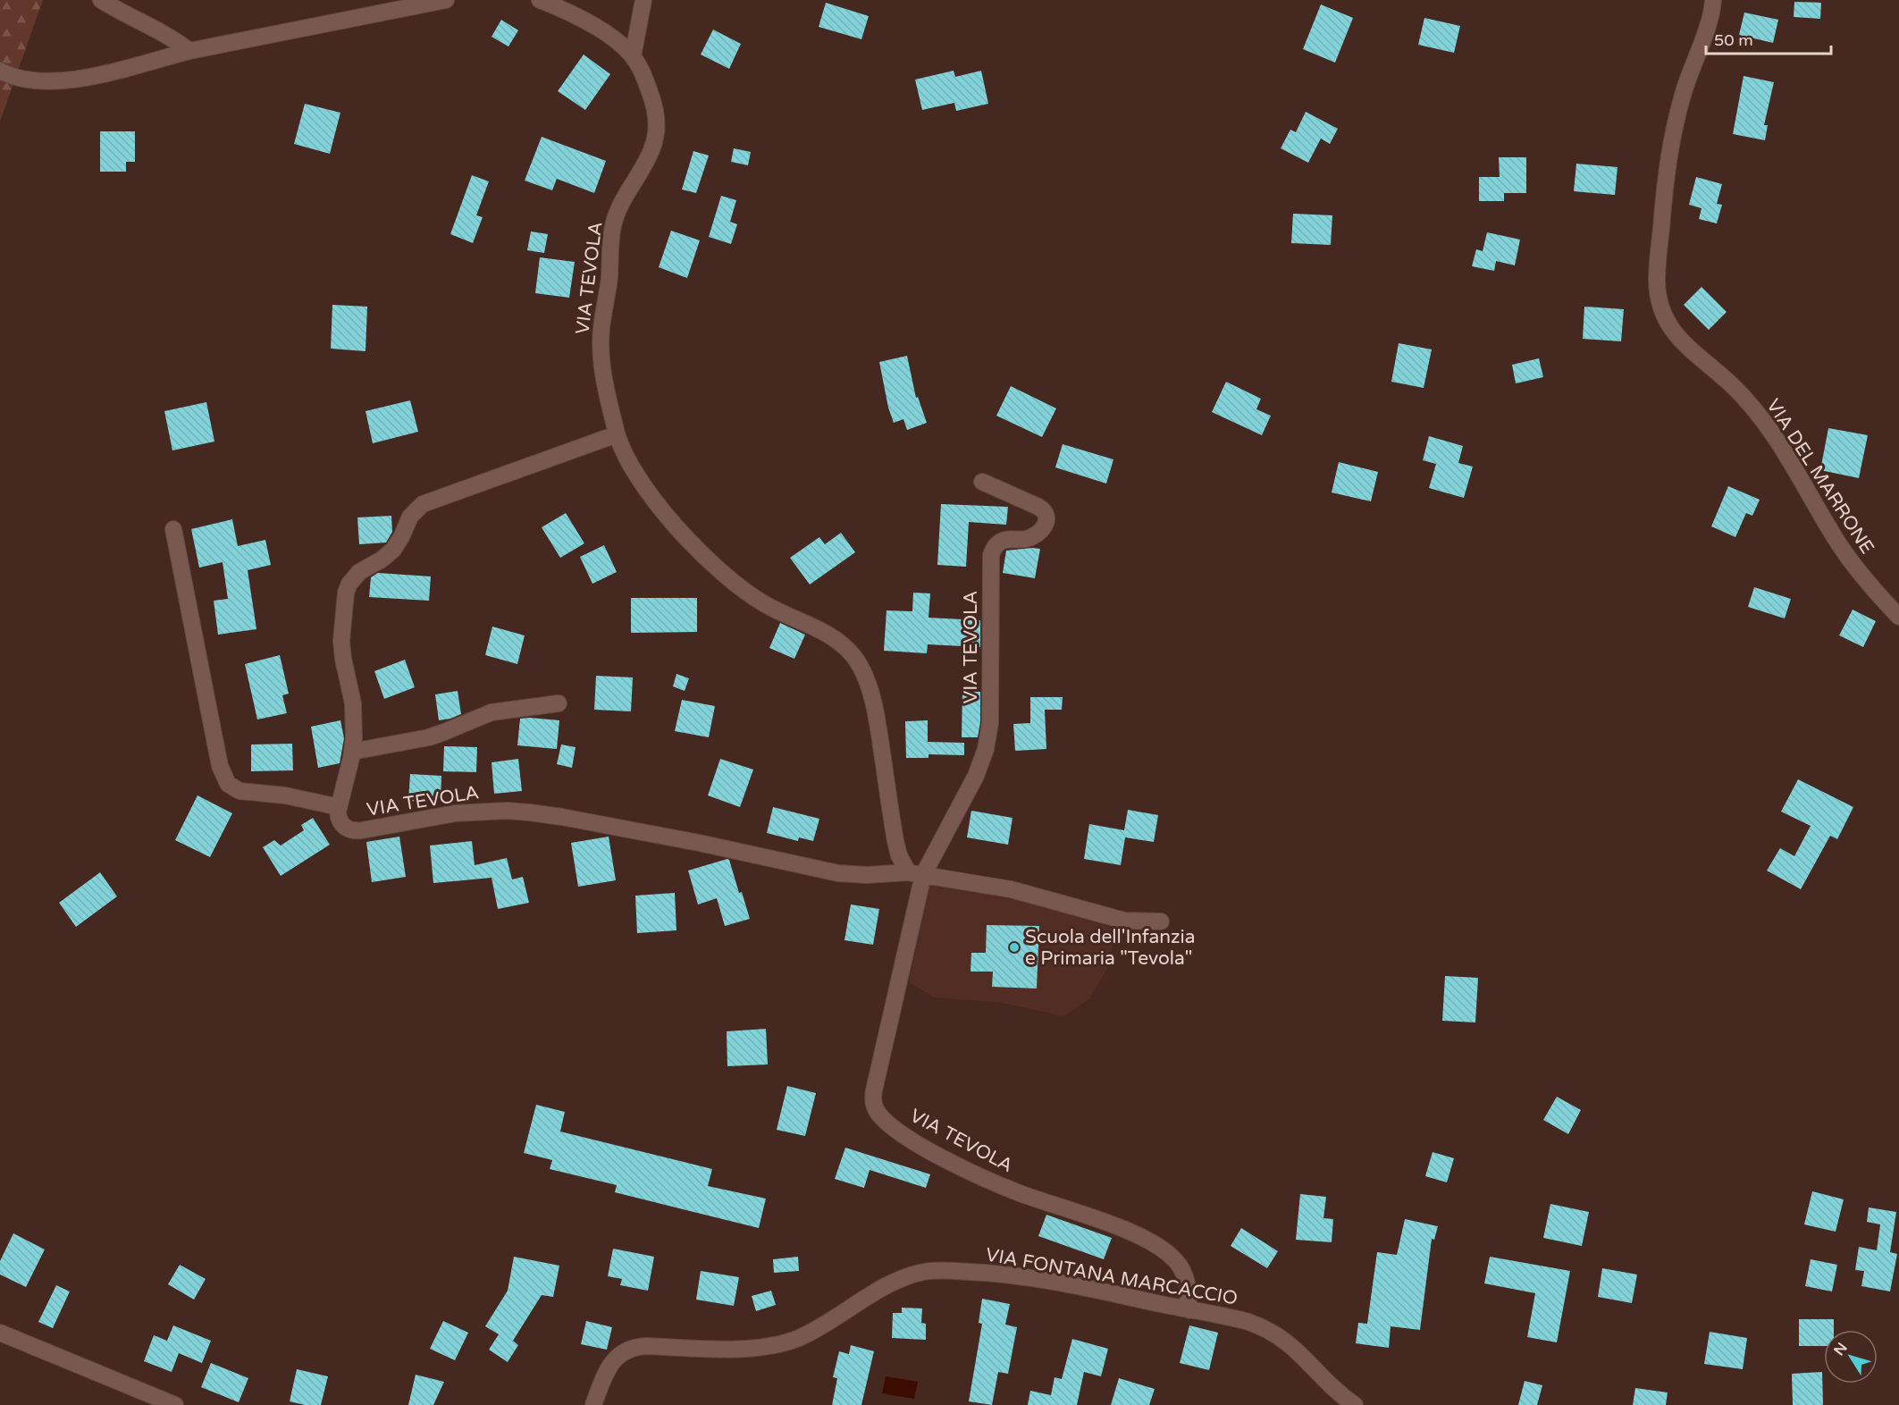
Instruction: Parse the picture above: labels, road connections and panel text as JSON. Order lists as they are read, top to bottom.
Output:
{
  "streets": {
    "street": ["VIA TEVOLA", "VIA DEL MARRONE", "VIA FONTANA MARCACCIO"]
  },
  "crossings": [
    ["VIA TEVOLA", "VIA FONTANA MARCACCIO"]
  ],
  "places": ["Scuola dell'Infanzia e Primaria \"Tevola\""],
  "scale_bar": "50 m",
  "north": "top left"
}
